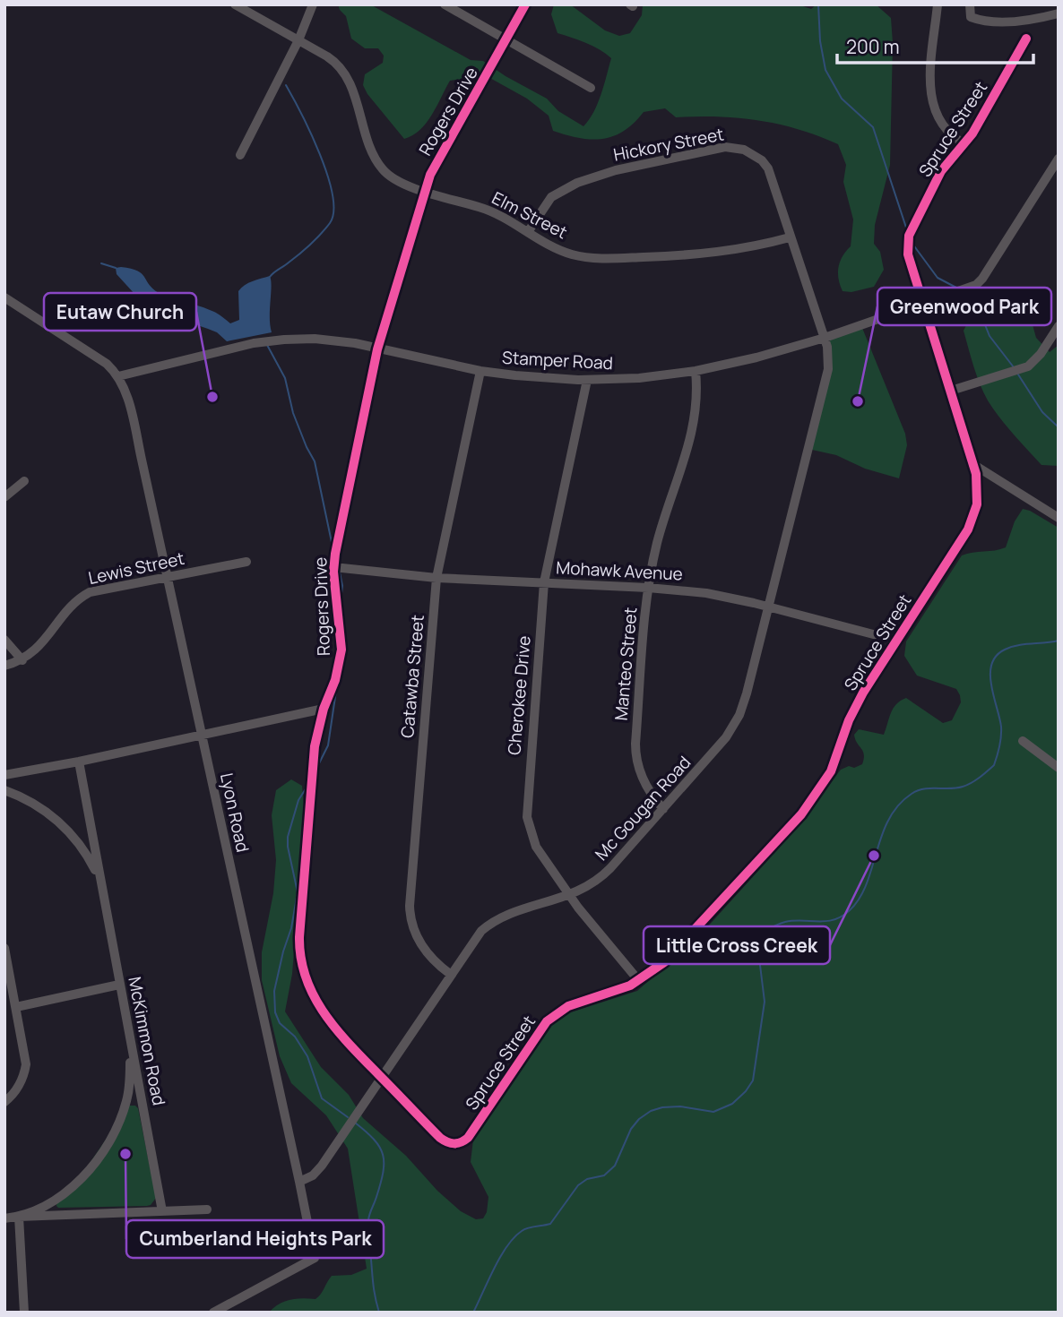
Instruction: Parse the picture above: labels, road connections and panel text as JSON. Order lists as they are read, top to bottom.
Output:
{
  "streets": {
    "street": [
      "Rogers Drive",
      "Spruce Street",
      "Hickory Street",
      "Elm Street",
      "Stamper Road",
      "Lewis Street",
      "Mohawk Avenue",
      "Manteo Street",
      "Catawba Street",
      "Cherokee Drive",
      "Mc Gougan Road",
      "Lyon Road",
      "McKimmon Road"
    ]
  },
  "crossings": [
    ["Rogers Drive", "Spruce Street"],
    ["Rogers Drive", "Elm Street"],
    ["Rogers Drive", "Stamper Road"],
    ["Rogers Drive", "Mohawk Avenue"],
    ["Rogers Drive", "Mc Gougan Road"],
    ["Spruce Street", "Stamper Road"],
    ["Spruce Street", "Mohawk Avenue"],
    ["Spruce Street", "Cherokee Drive"],
    ["Hickory Street", "Elm Street"],
    ["Hickory Street", "Stamper Road"],
    ["Hickory Street", "Mc Gougan Road"],
    ["Stamper Road", "Manteo Street"],
    ["Stamper Road", "Catawba Street"],
    ["Stamper Road", "Cherokee Drive"],
    ["Stamper Road", "Mc Gougan Road"],
    ["Stamper Road", "Lyon Road"],
    ["Lewis Street", "Lyon Road"],
    ["Mohawk Avenue", "Manteo Street"],
    ["Mohawk Avenue", "Catawba Street"],
    ["Mohawk Avenue", "Cherokee Drive"],
    ["Mohawk Avenue", "Mc Gougan Road"],
    ["Manteo Street", "Mc Gougan Road"],
    ["Catawba Street", "Mc Gougan Road"],
    ["Cherokee Drive", "Mc Gougan Road"],
    ["Mc Gougan Road", "Lyon Road"]
  ],
  "places": [
    "Eutaw Church",
    "Greenwood Park",
    "Little Cross Creek",
    "Cumberland Heights Park"
  ],
  "scale_bar": "200 m"
}
